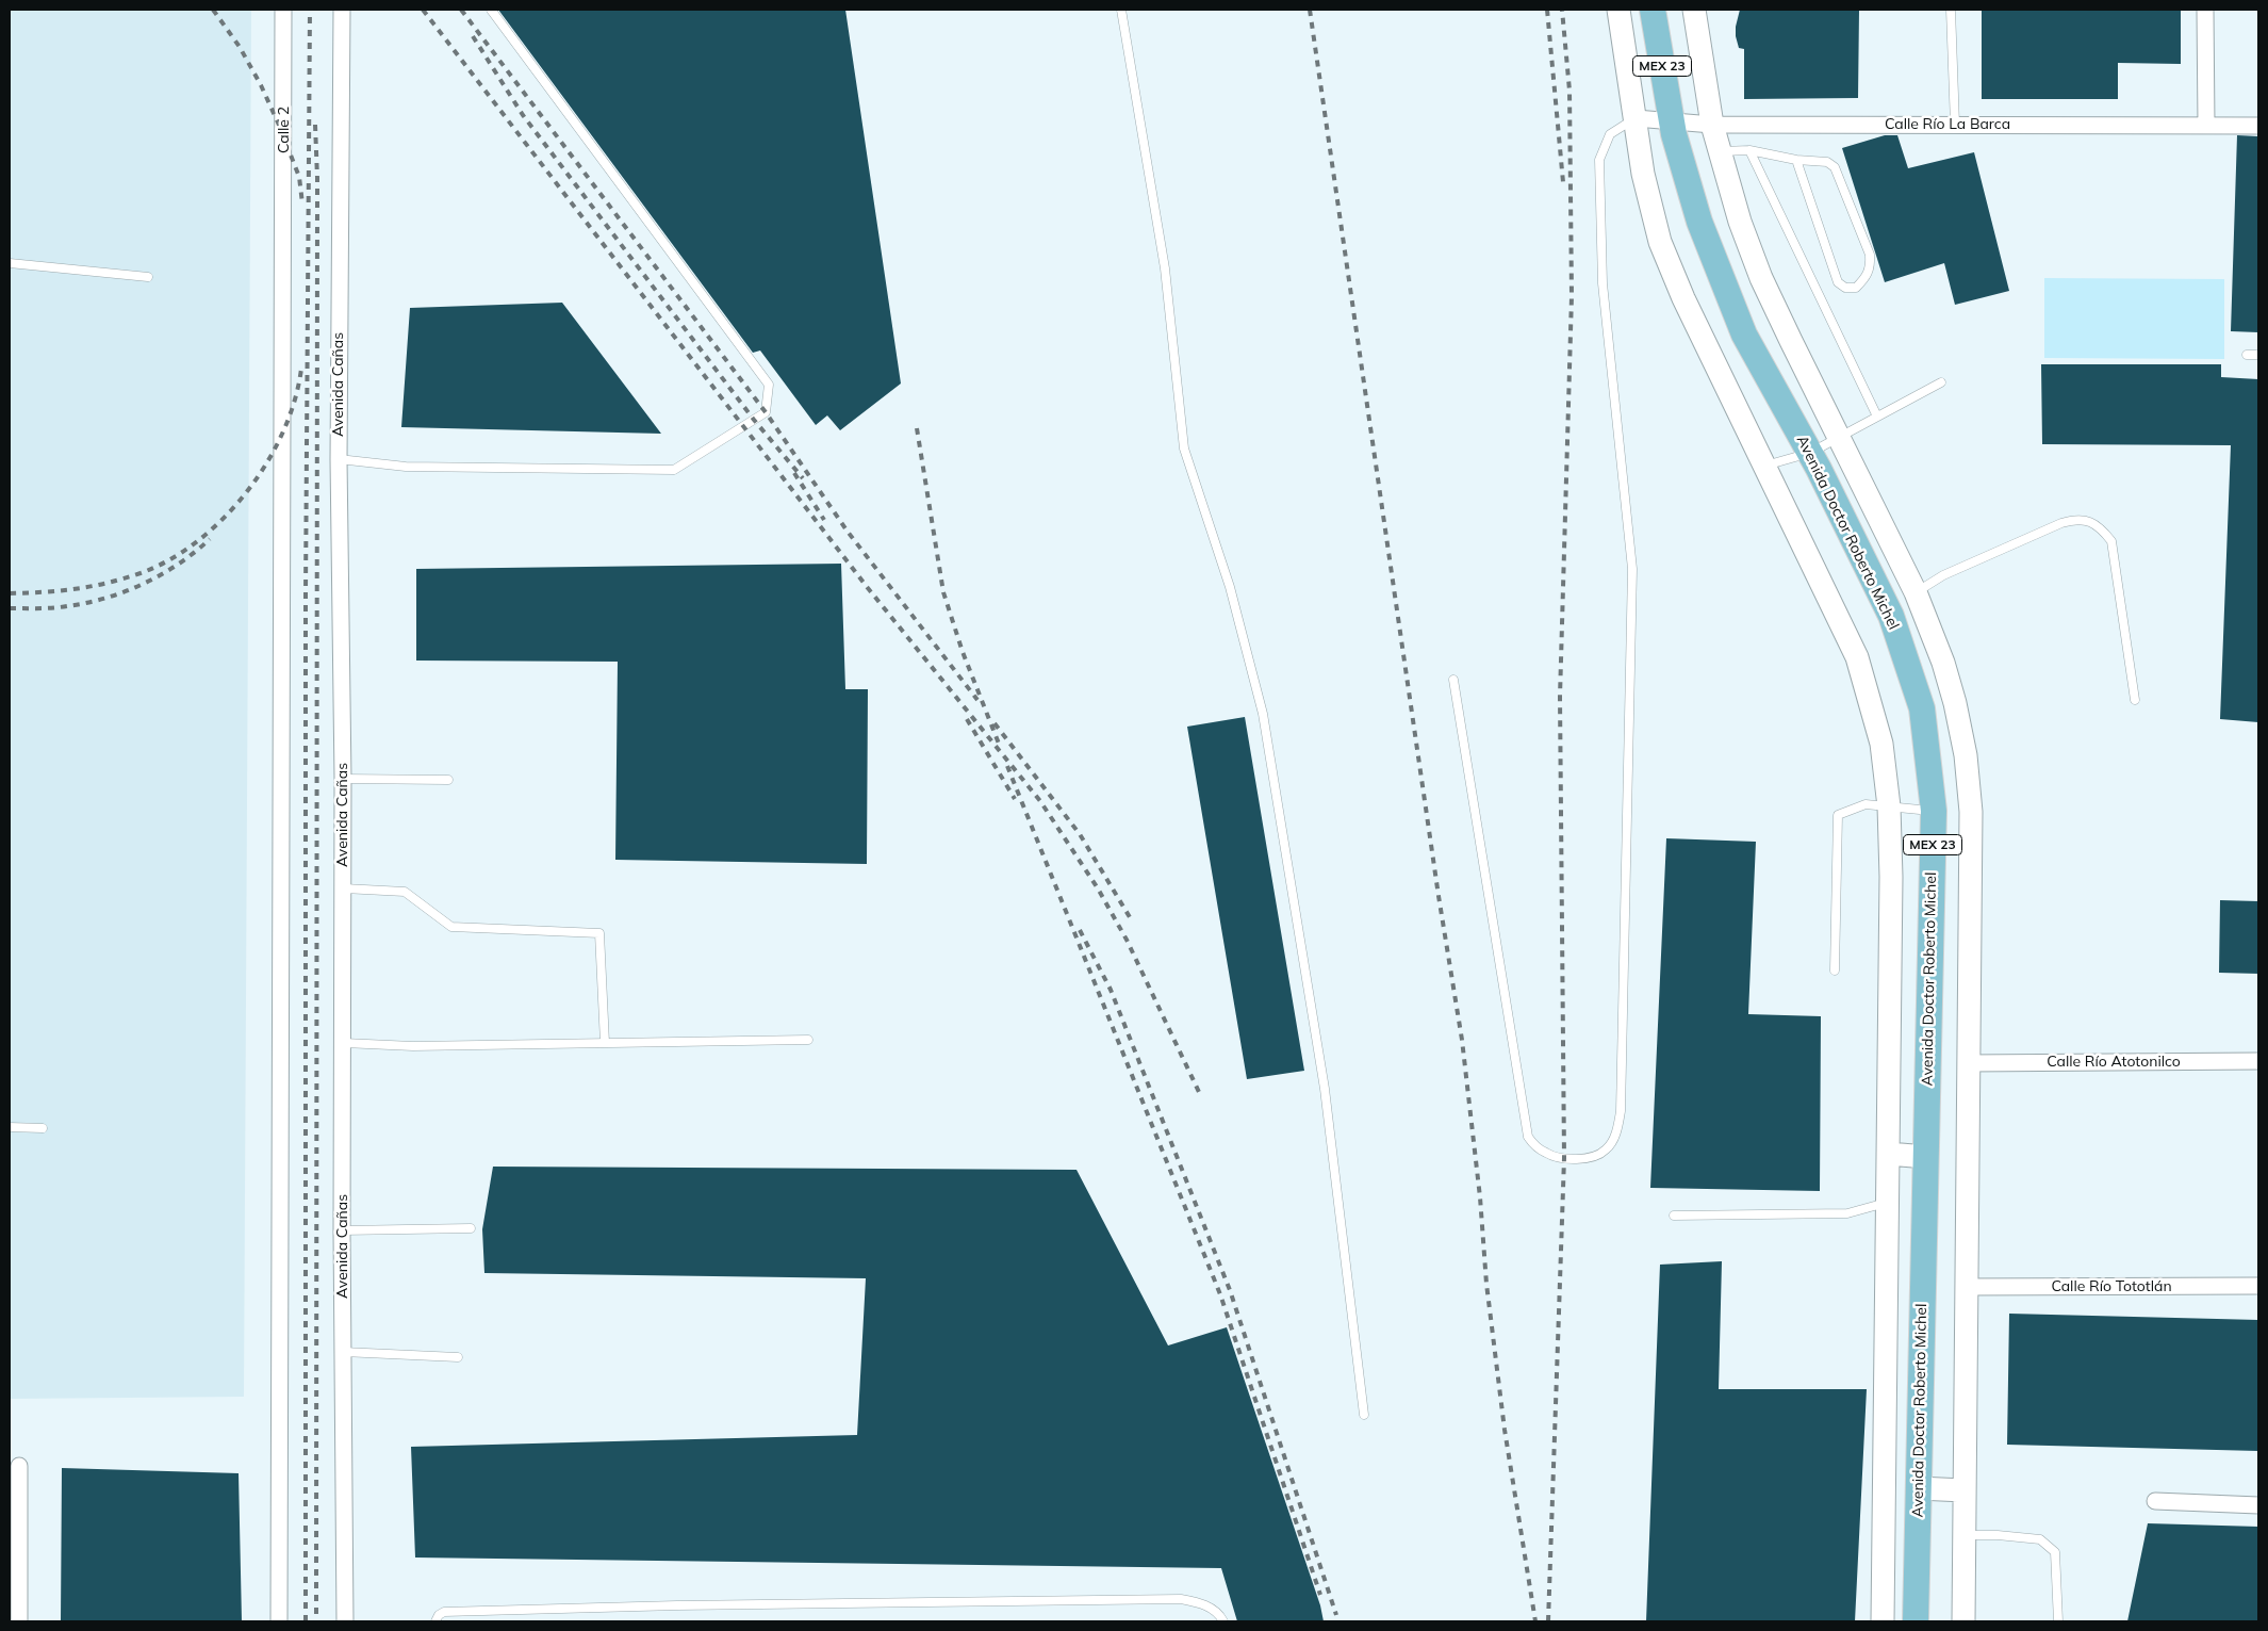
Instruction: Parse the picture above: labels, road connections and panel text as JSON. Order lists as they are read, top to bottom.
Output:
{
  "streets": {
    "main road": ["MEX 23", "Avenida Doctor Roberto Michel"],
    "street": [
      "Calle Río La Barca",
      "Calle 2",
      "Avenida Cañas",
      "Calle Río Atotonilco",
      "Calle Río Tototlán"
    ]
  },
  "crossings": [
    ["Calle Río La Barca", "Avenida Doctor Roberto Michel"]
  ]
}
